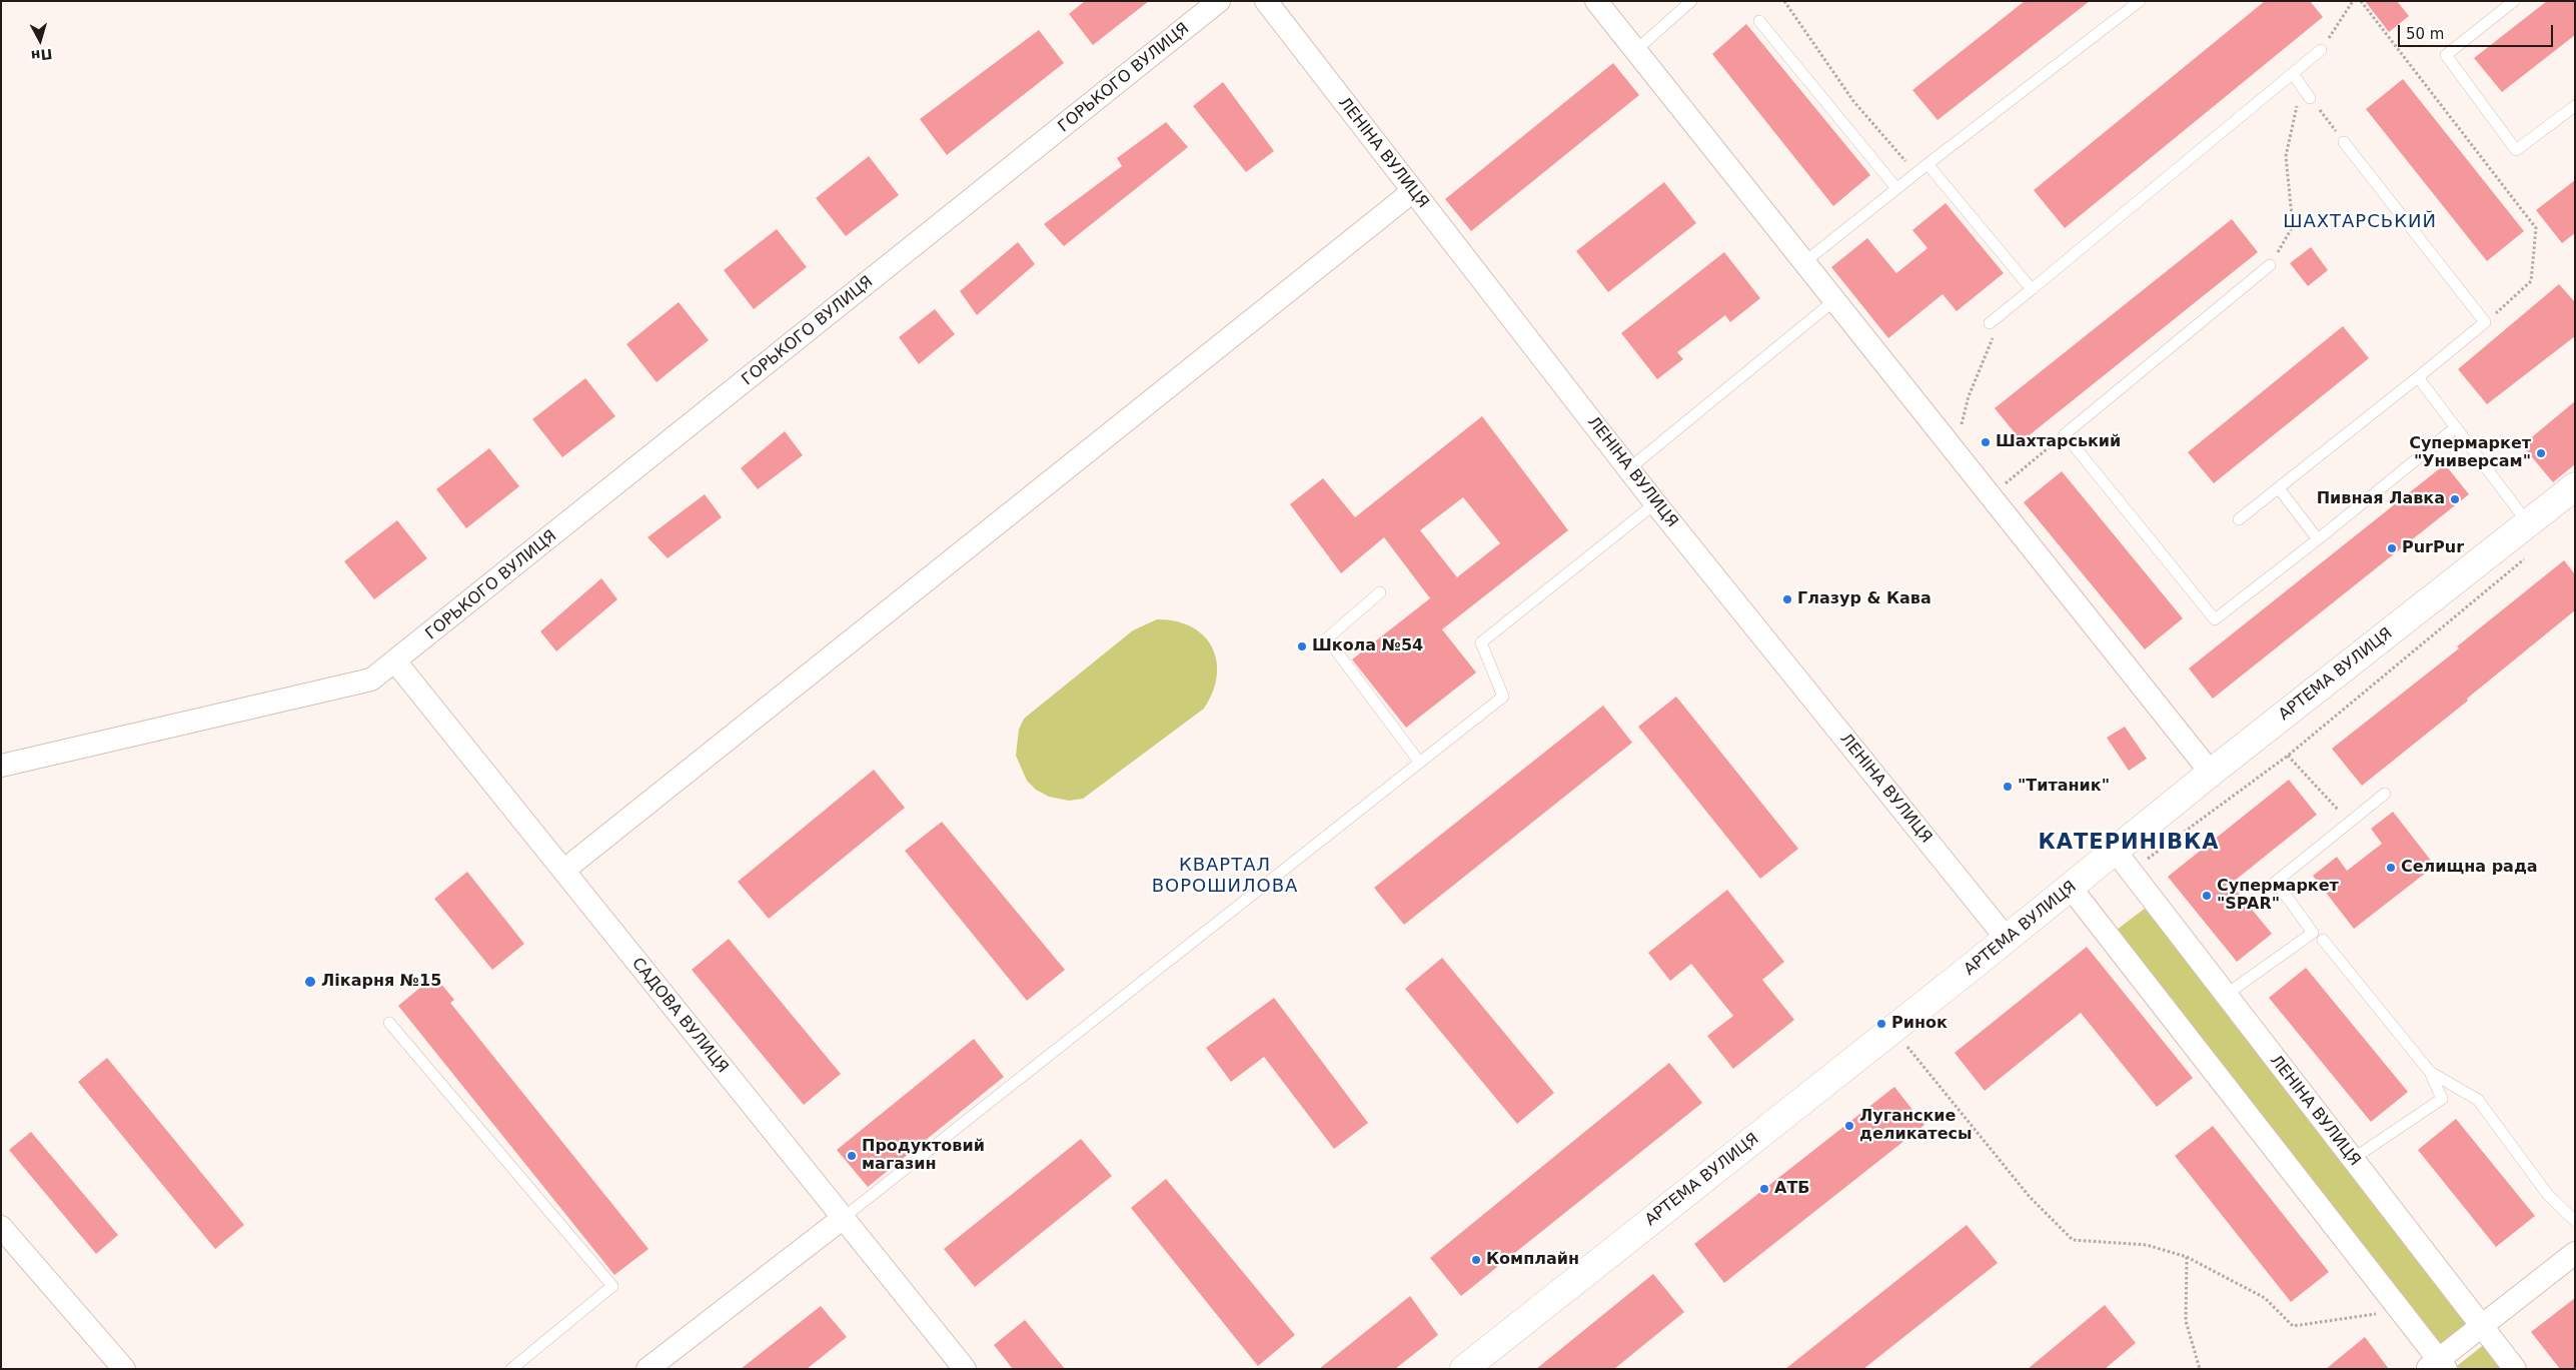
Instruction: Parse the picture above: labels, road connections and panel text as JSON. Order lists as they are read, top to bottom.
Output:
{
  "streets": {
    "street": [
      "ГОРЬКОГО ВУЛИЦЯ",
      "ЛЕНІНА ВУЛИЦЯ",
      "АРТЕМА ВУЛИЦЯ",
      "САДОВА ВУЛИЦЯ"
    ]
  },
  "crossings": [
    ["ГОРЬКОГО ВУЛИЦЯ", "САДОВА ВУЛИЦЯ"],
    ["ЛЕНІНА ВУЛИЦЯ", "АРТЕМА ВУЛИЦЯ"]
  ],
  "districts": ["ШАХТАРСЬКИЙ", "КАТЕРИНІВКА", "КВАРТАЛ ВОРОШИЛОВА"],
  "places": [
    "Шахтарський",
    "Супермаркет \"Универсам\"",
    "Пивная Лавка",
    "PurPur",
    "Глазур & Кава",
    "Школа №54",
    "\"Титаник\"",
    "Селищна рада",
    "Супермаркет \"SPAR\"",
    "Лікарня №15",
    "Ринок",
    "Луганские деликатесы",
    "Продуктовий магазин",
    "АТБ",
    "Комплайн"
  ],
  "scale_bar": "50 m",
  "north": "bottom"
}
